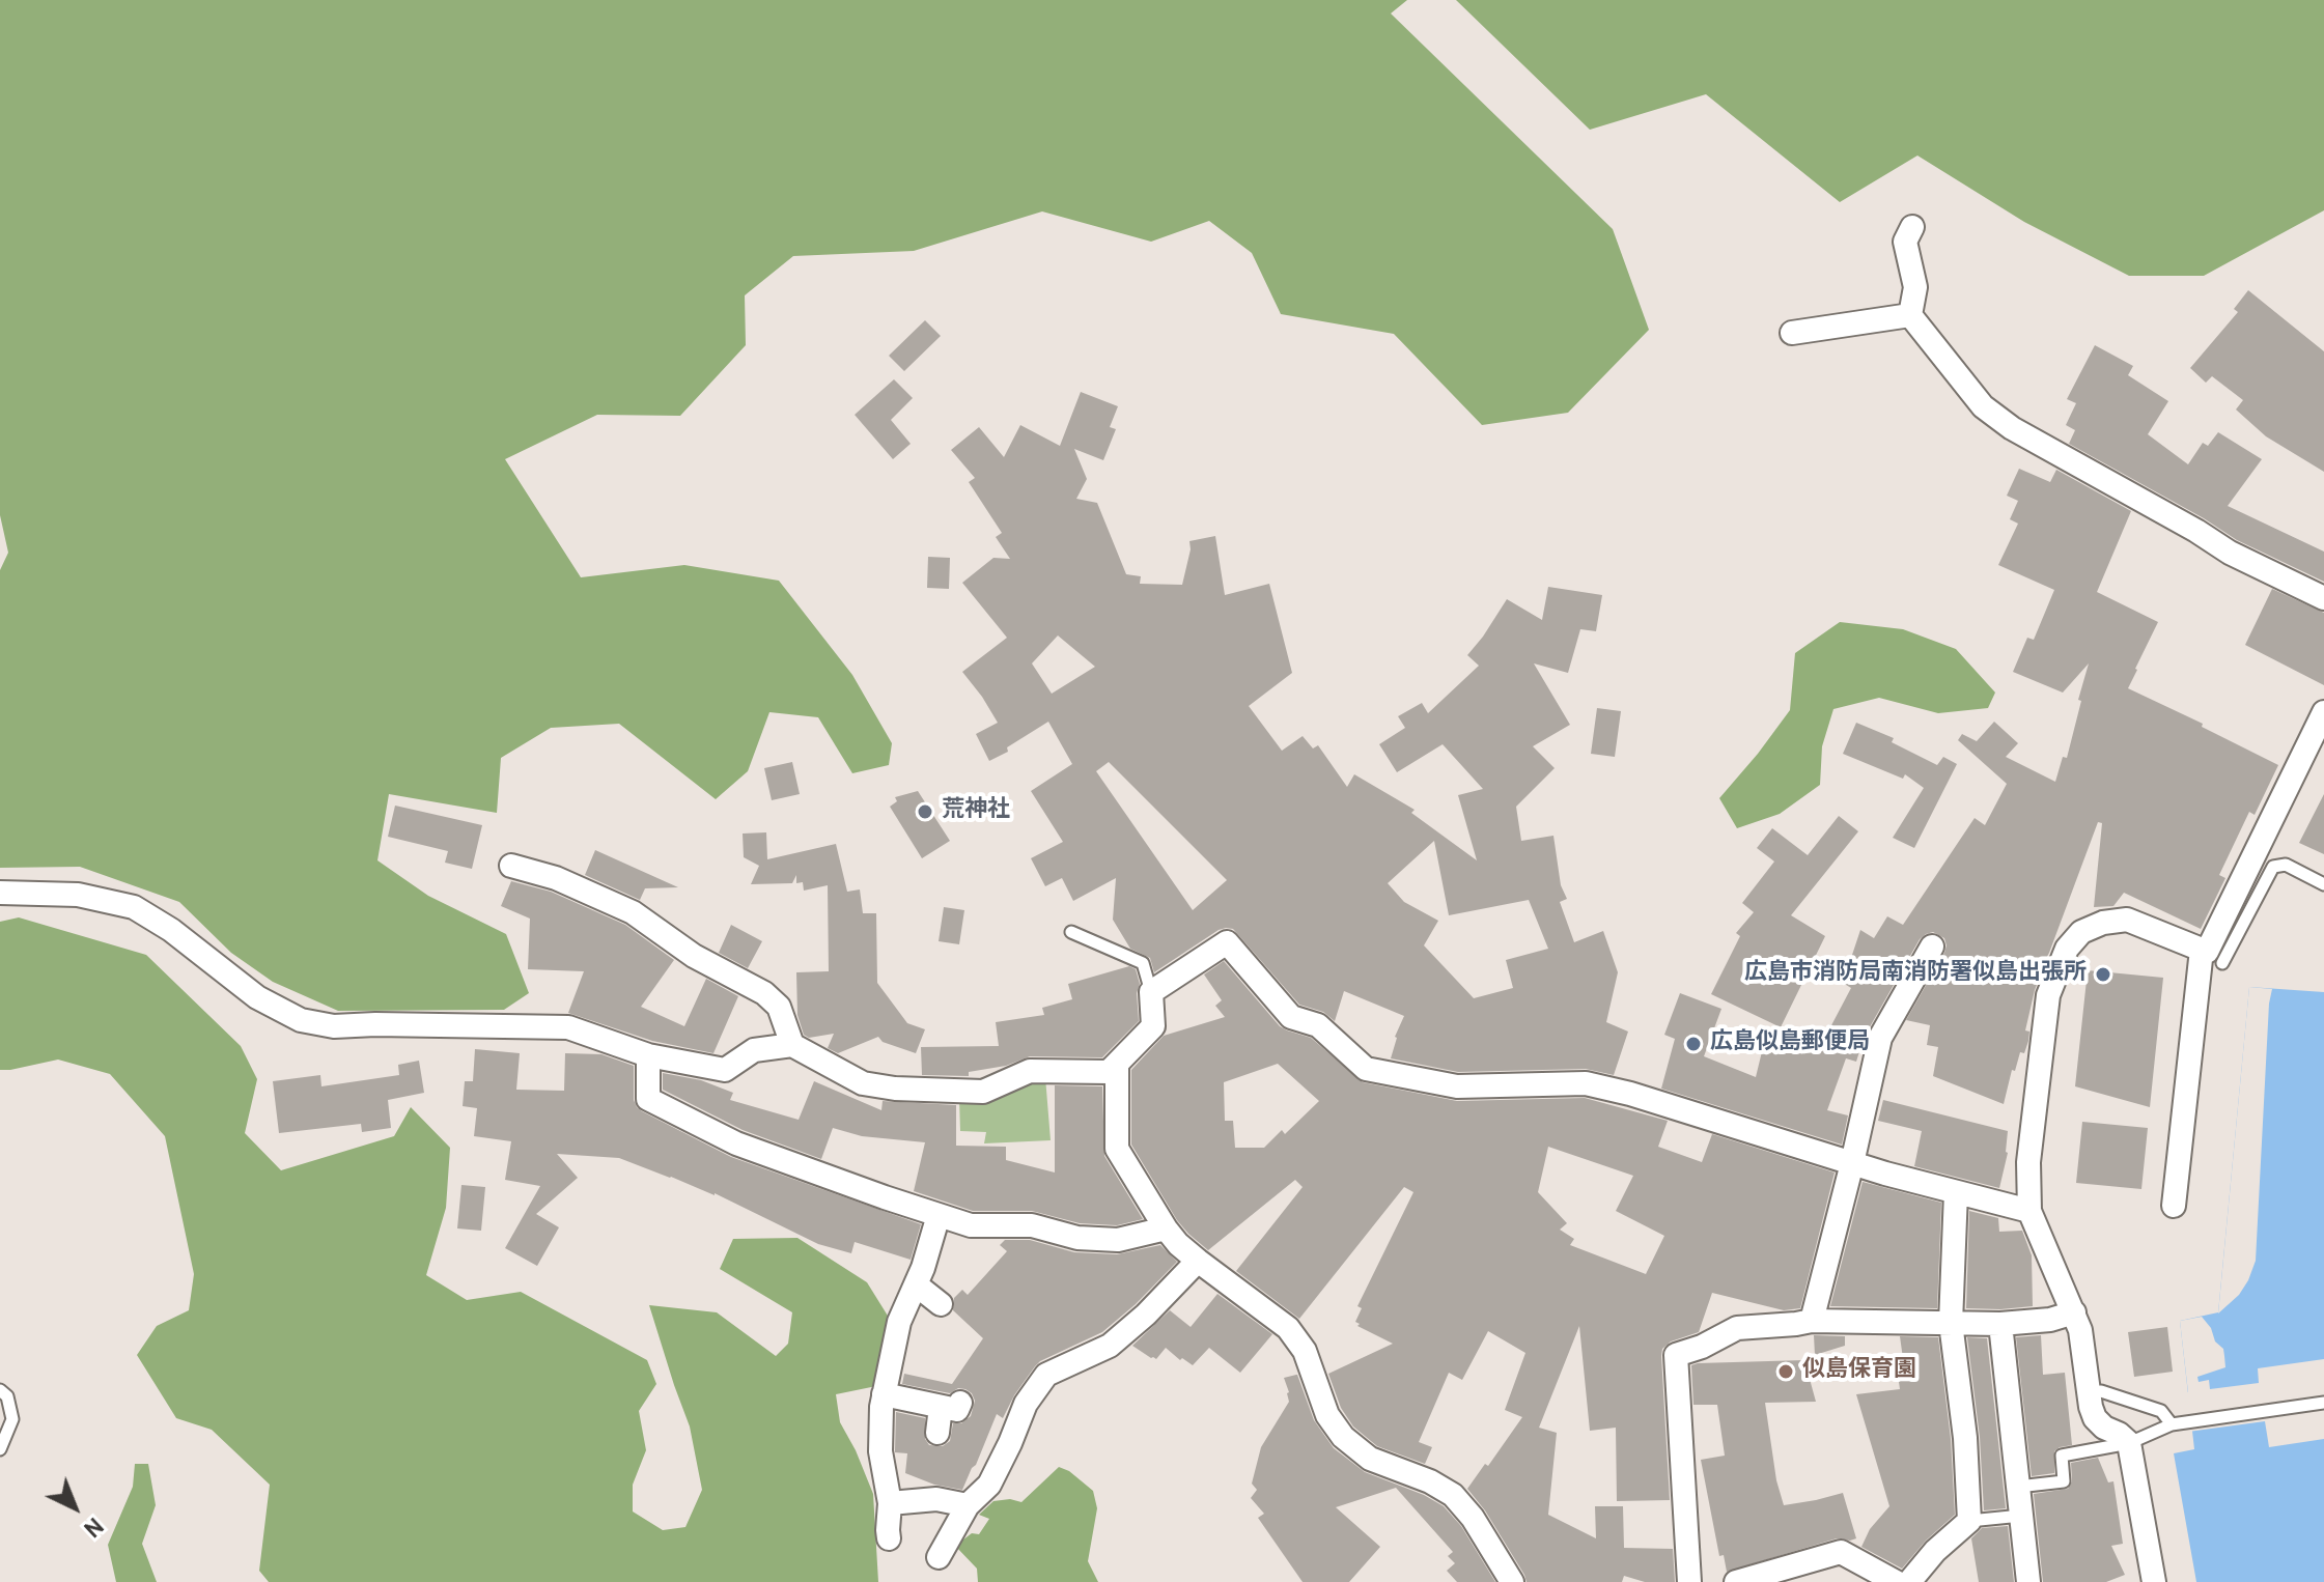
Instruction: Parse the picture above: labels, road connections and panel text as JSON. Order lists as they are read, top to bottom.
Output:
{
  "places": [
    "荒神社",
    "広島市消防局南消防署似島出張所",
    "広島似島郵便局",
    "似島保育園"
  ],
  "north": "bottom right"
}
